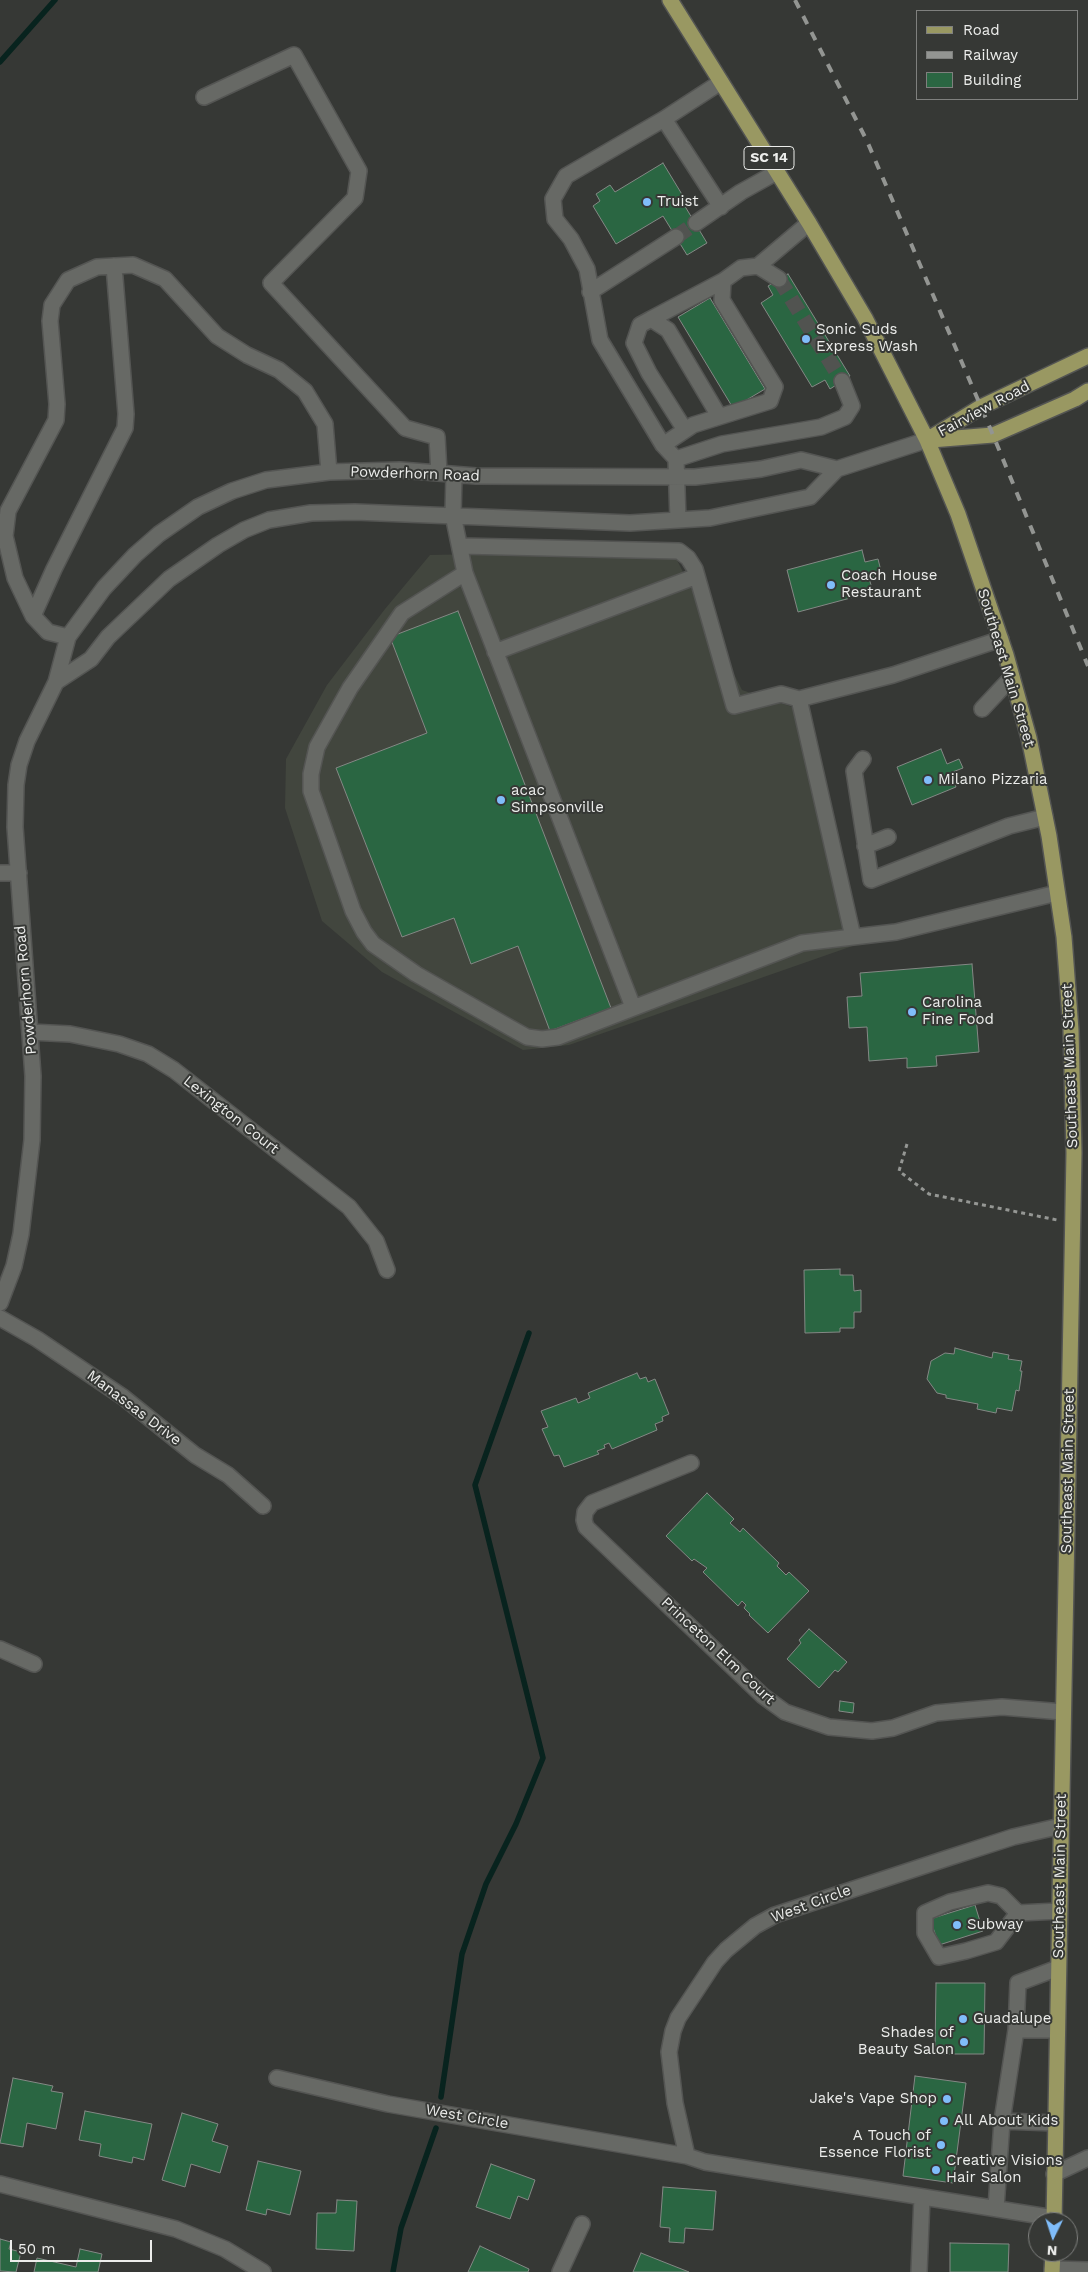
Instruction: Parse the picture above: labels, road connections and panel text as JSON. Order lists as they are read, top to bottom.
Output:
{
  "streets": {
    "main road": ["SC 14", "Fairview Road", "Southeast Main Street"],
    "street": [
      "Powderhorn Road",
      "Lexington Court",
      "Manassas Drive",
      "Princeton Elm Court",
      "West Circle"
    ]
  },
  "crossings": [
    ["Fairview Road", "Southeast Main Street"],
    ["Powderhorn Road", "Lexington Court"],
    ["Southeast Main Street", "Princeton Elm Court"],
    ["Southeast Main Street", "West Circle"]
  ],
  "places": [
    "Truist",
    "Sonic Suds Express Wash",
    "Coach House Restaurant",
    "Milano Pizzaria",
    "acac Simpsonville",
    "Carolina Fine Food",
    "Subway",
    "Guadalupe",
    "Shades of Beauty Salon",
    "Jake's Vape Shop",
    "All About Kids",
    "A Touch of Essence Florist",
    "Creative Visions Hair Salon"
  ],
  "legend": ["Road", "Railway", "Building"],
  "scale_bar": "50 m",
  "north": "bottom"
}
